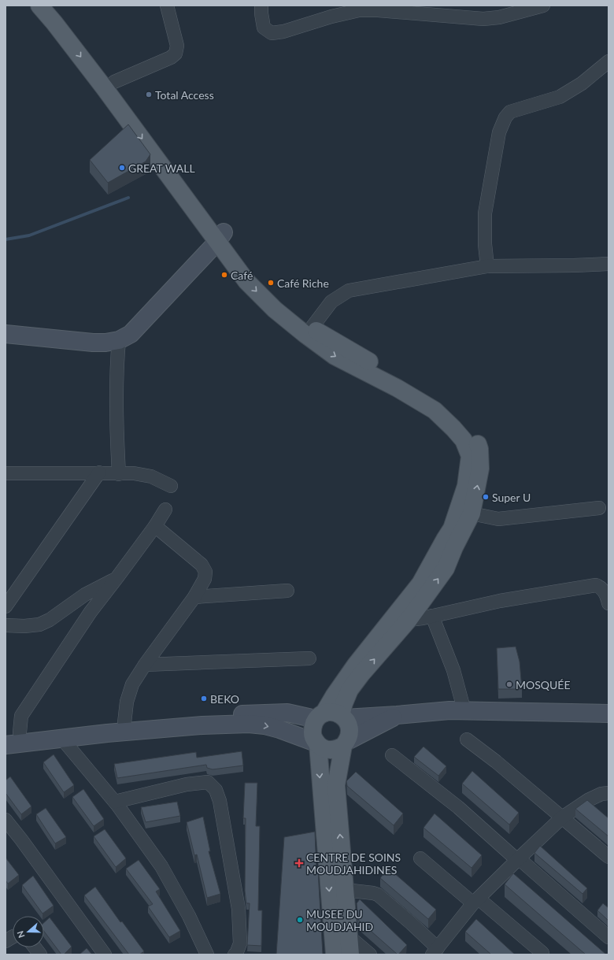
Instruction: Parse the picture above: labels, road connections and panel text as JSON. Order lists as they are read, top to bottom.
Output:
{
  "places": {
    "other": [
      "Total Access",
      "GREAT WALL",
      "Café",
      "Café Riche",
      "Super U",
      "MOSQUÉE",
      "BEKO",
      "MUSEE DU MOUDJAHID"
    ],
    "health": ["CENTRE DE SOINS MOUDJAHIDINES"]
  },
  "north": "left"
}
